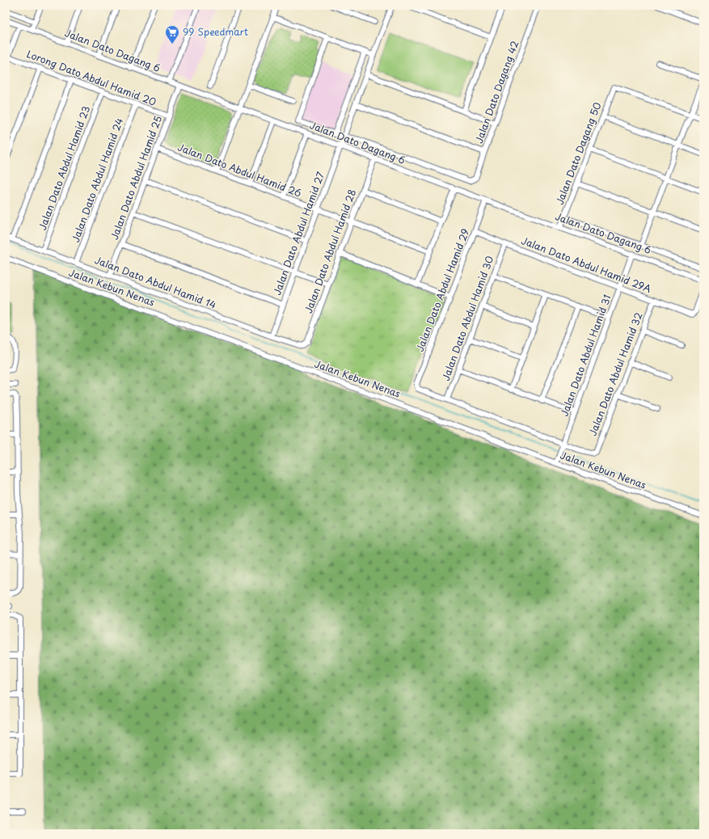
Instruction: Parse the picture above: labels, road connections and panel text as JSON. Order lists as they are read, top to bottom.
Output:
{
  "streets": {
    "street": [
      "Jalan Dato Dagang 6",
      "Lorong Dato Abdul Hamid 20",
      "Jalan Dato Dagang 42",
      "Jalan Dato Dagang 50",
      "Jalan Dato Abdul Hamid 23",
      "Jalan Dato Abdul Hamid 26",
      "Jalan Dato Abdul Hamid 25",
      "Jalan Dato Abdul Hamid 24",
      "Jalan Dato Abdul Hamid 27",
      "Jalan Dato Abdul Hamid 28",
      "Jalan Dato Abdul Hamid 29A",
      "Jalan Dato Abdul Hamid 14",
      "Jalan Kebun Nenas",
      "Jalan Dato Abdul Hamid 29",
      "Jalan Dato Abdul Hamid 30",
      "Jalan Dato Abdul Hamid 31",
      "Jalan Dato Abdul Hamid 32"
    ]
  },
  "crossings": [
    ["Jalan Dato Dagang 6", "Jalan Dato Dagang 50"],
    ["Jalan Dato Dagang 6", "Jalan Dato Abdul Hamid 25"],
    ["Jalan Dato Dagang 6", "Jalan Dato Abdul Hamid 27"],
    ["Jalan Dato Dagang 6", "Jalan Dato Abdul Hamid 28"],
    ["Jalan Dato Dagang 6", "Jalan Dato Abdul Hamid 29"],
    ["Jalan Dato Dagang 6", "Jalan Dato Abdul Hamid 31"],
    ["Lorong Dato Abdul Hamid 20", "Jalan Dato Abdul Hamid 23"],
    ["Lorong Dato Abdul Hamid 20", "Jalan Dato Abdul Hamid 25"],
    ["Lorong Dato Abdul Hamid 20", "Jalan Dato Abdul Hamid 24"],
    ["Jalan Dato Dagang 42", "Jalan Dato Abdul Hamid 27"],
    ["Jalan Dato Abdul Hamid 23", "Jalan Dato Abdul Hamid 14"],
    ["Jalan Dato Abdul Hamid 26", "Jalan Dato Abdul Hamid 25"],
    ["Jalan Dato Abdul Hamid 26", "Jalan Dato Abdul Hamid 27"],
    ["Jalan Dato Abdul Hamid 26", "Jalan Dato Abdul Hamid 28"],
    ["Jalan Dato Abdul Hamid 25", "Jalan Dato Abdul Hamid 14"],
    ["Jalan Dato Abdul Hamid 24", "Jalan Dato Abdul Hamid 14"],
    ["Jalan Dato Abdul Hamid 27", "Jalan Dato Abdul Hamid 14"],
    ["Jalan Dato Abdul Hamid 28", "Jalan Dato Abdul Hamid 14"],
    ["Jalan Dato Abdul Hamid 29A", "Jalan Dato Abdul Hamid 29"],
    ["Jalan Dato Abdul Hamid 29A", "Jalan Dato Abdul Hamid 30"],
    ["Jalan Dato Abdul Hamid 29A", "Jalan Dato Abdul Hamid 31"],
    ["Jalan Dato Abdul Hamid 29A", "Jalan Dato Abdul Hamid 32"],
    ["Jalan Kebun Nenas", "Jalan Dato Abdul Hamid 31"],
    ["Jalan Dato Abdul Hamid 29", "Jalan Dato Abdul Hamid 30"],
    ["Jalan Dato Abdul Hamid 31", "Jalan Dato Abdul Hamid 32"]
  ],
  "places": {
    "supermarket": ["99 Speedmart"]
  }
}
